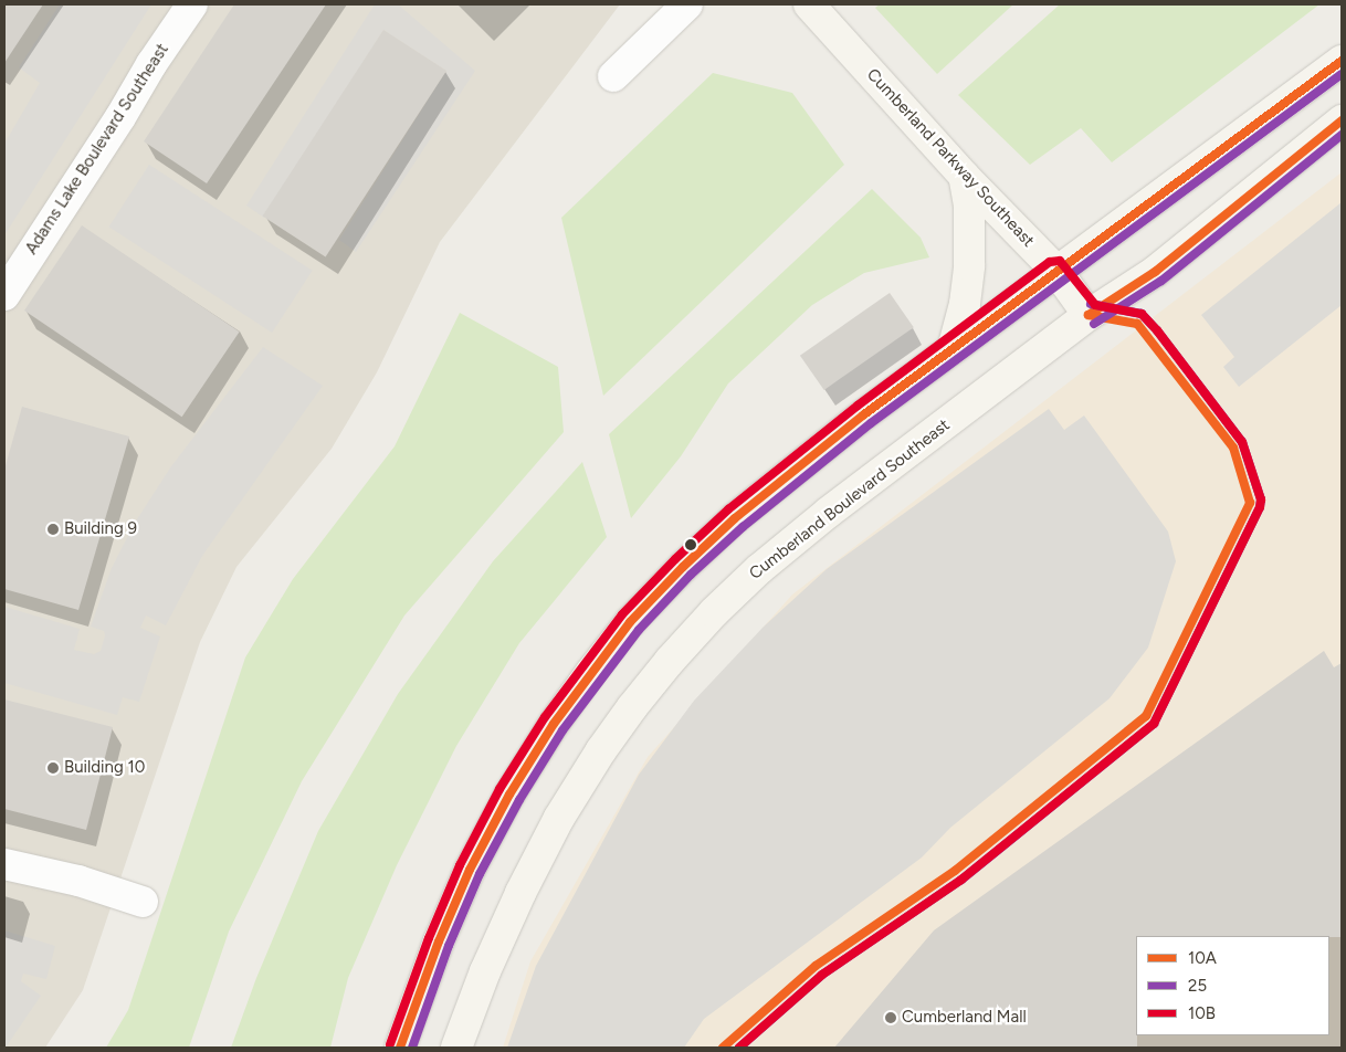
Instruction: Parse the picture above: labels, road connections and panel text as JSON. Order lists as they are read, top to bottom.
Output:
{
  "streets": {
    "main road": ["Cumberland Parkway Southeast", "Cumberland Boulevard Southeast"],
    "street": ["Adams Lake Boulevard Southeast"]
  },
  "crossings": [
    ["Cumberland Parkway Southeast", "Cumberland Boulevard Southeast"]
  ],
  "places": ["Building 9", "Building 10", "Cumberland Mall"],
  "lines": ["transit line 10A", "transit line 25", "transit line 10B"],
  "legend": ["10A", "25", "10B"]
}
